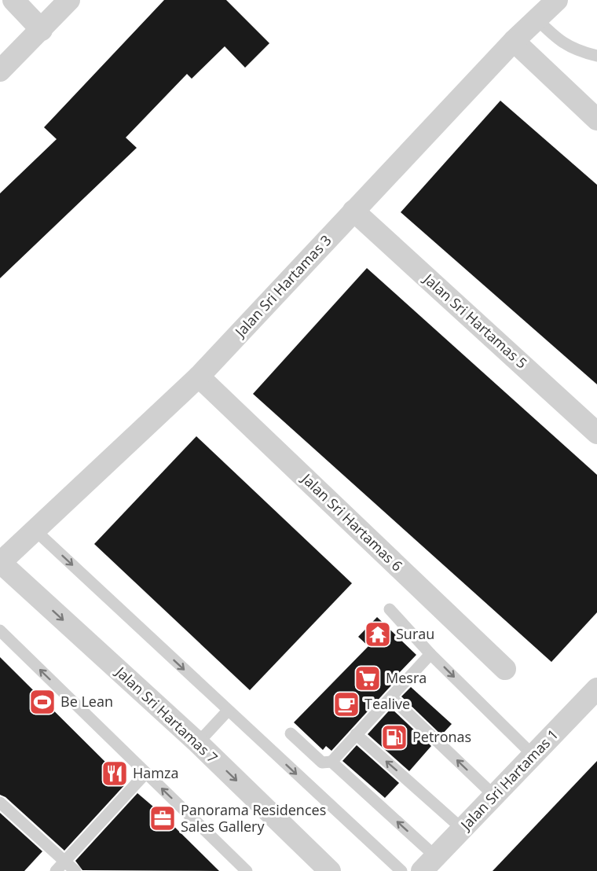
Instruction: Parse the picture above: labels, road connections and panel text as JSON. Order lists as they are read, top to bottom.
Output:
{
  "streets": {
    "street": [
      "Jalan Sri Hartamas 3",
      "Jalan Sri Hartamas 5",
      "Jalan Sri Hartamas 6",
      "Jalan Sri Hartamas 7",
      "Jalan Sri Hartamas 1"
    ]
  },
  "crossings": [
    ["Jalan Sri Hartamas 3", "Jalan Sri Hartamas 5"],
    ["Jalan Sri Hartamas 3", "Jalan Sri Hartamas 6"],
    ["Jalan Sri Hartamas 3", "Jalan Sri Hartamas 7"]
  ],
  "one_way": ["Jalan Sri Hartamas 7"],
  "places": {
    "temple": ["Surau"],
    "supermarket": ["Mesra"],
    "sports": ["Be Lean"],
    "cafe": ["Tealive"],
    "fuel station": ["Petronas"],
    "restaurant": ["Hamza"],
    "office": ["Panorama Residences Sales Gallery"]
  }
}
